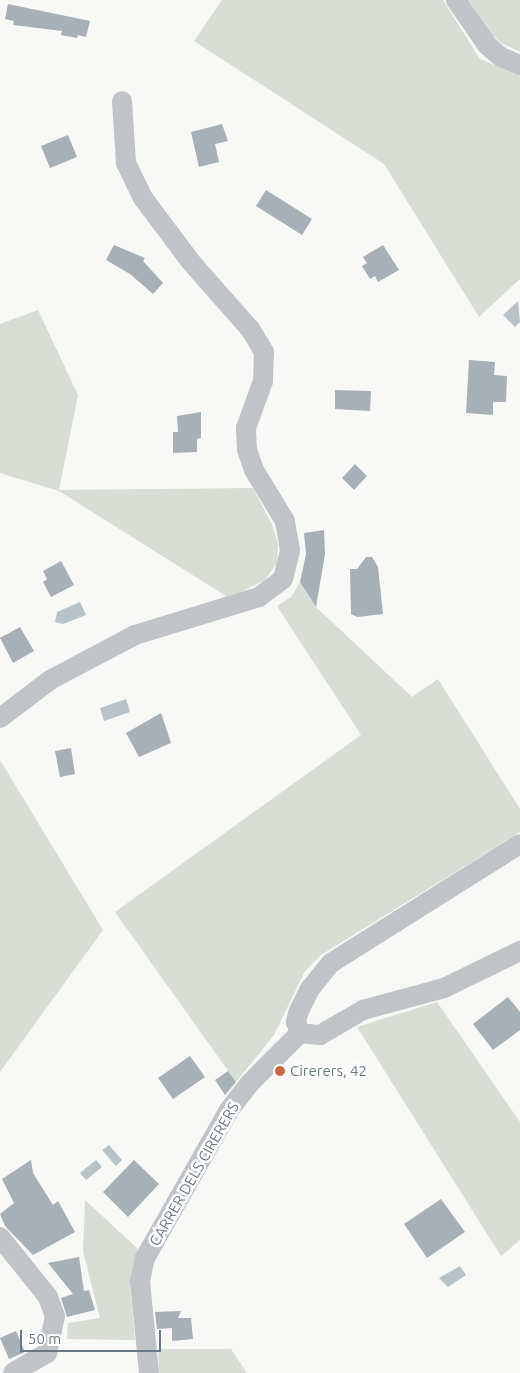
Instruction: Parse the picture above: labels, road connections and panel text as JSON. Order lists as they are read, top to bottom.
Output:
{
  "streets": {
    "street": ["CARRER DELS CIRERERS"]
  },
  "places": ["Cirerers, 42"],
  "scale_bar": "50 m"
}
